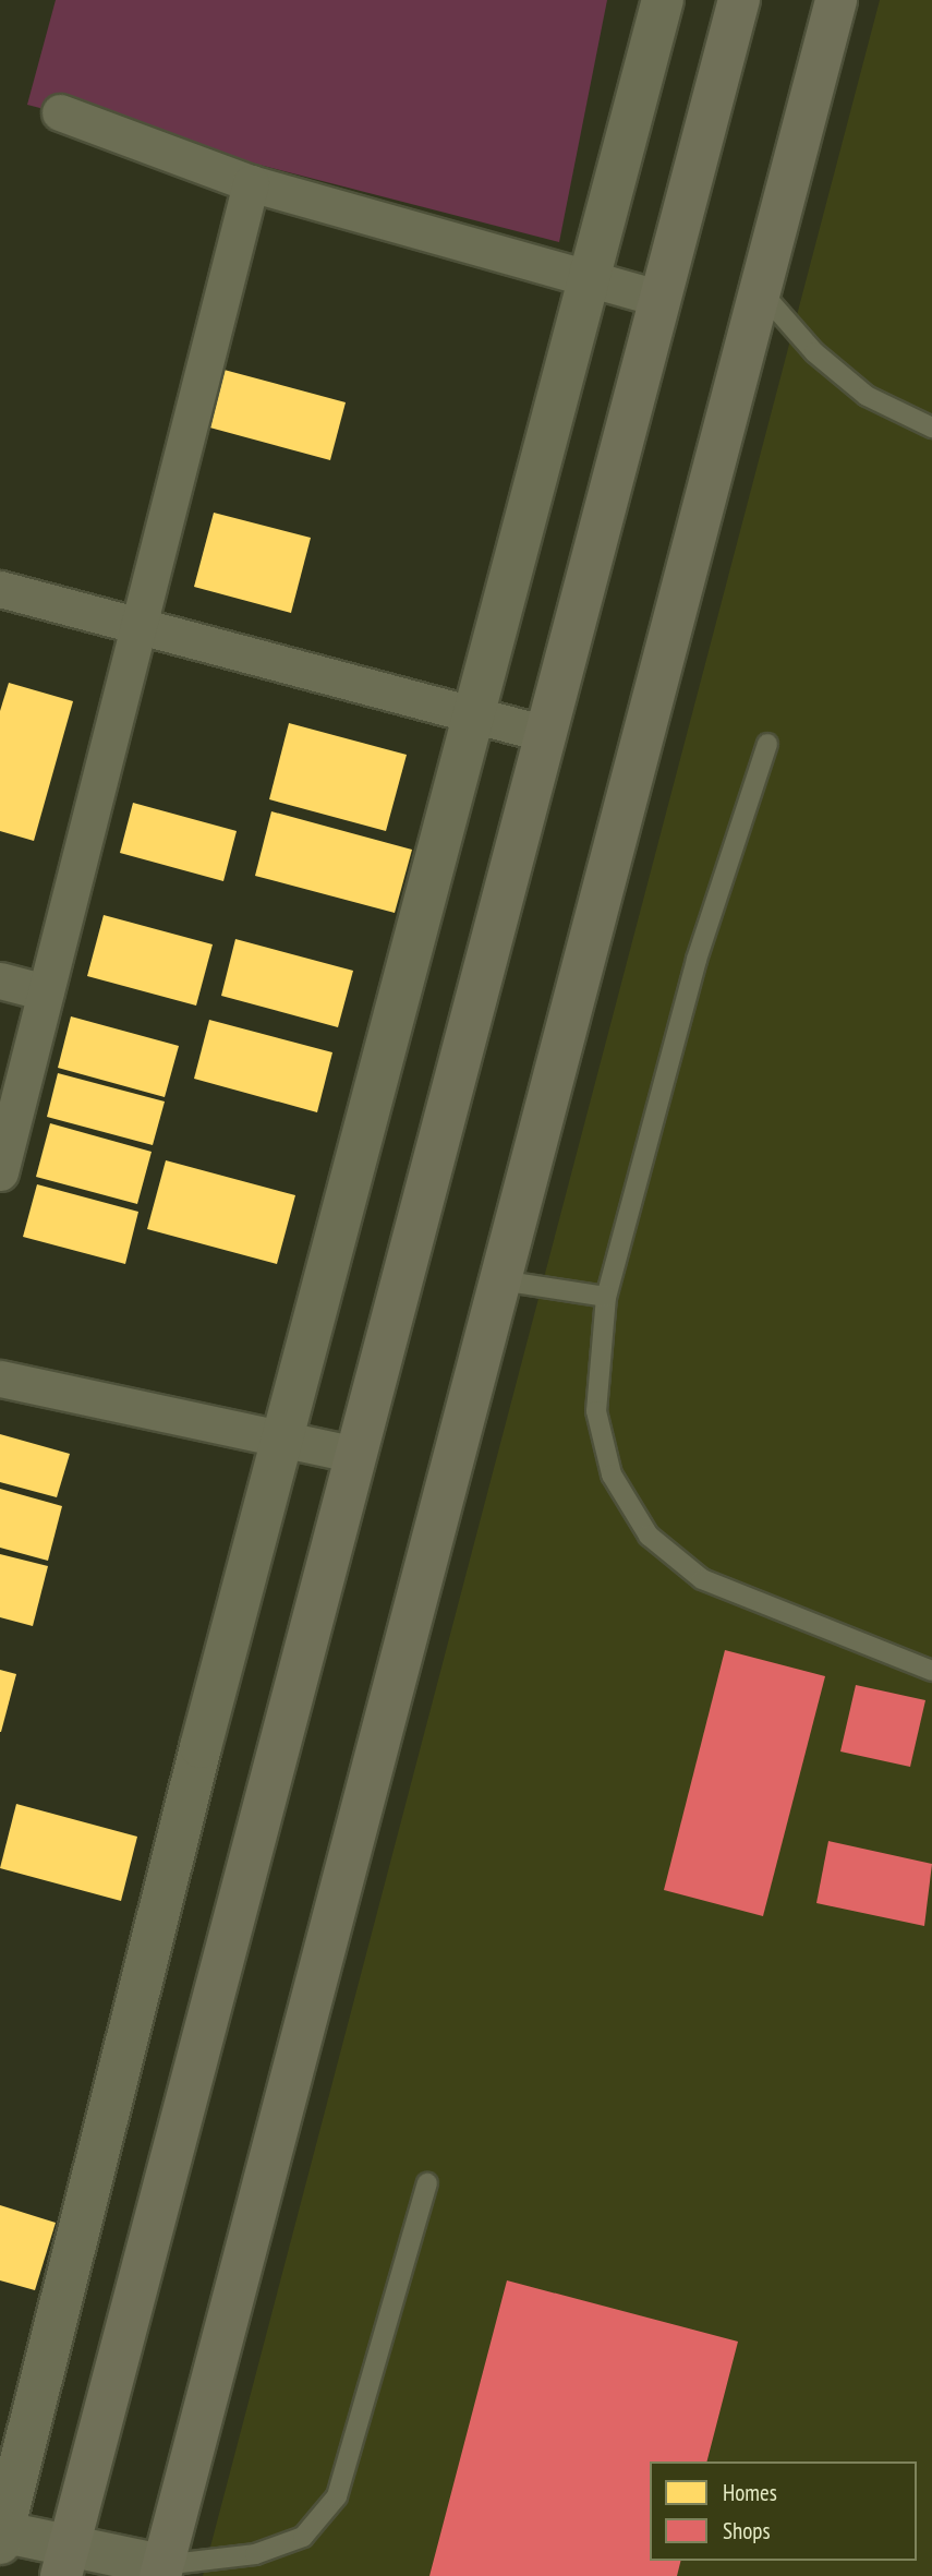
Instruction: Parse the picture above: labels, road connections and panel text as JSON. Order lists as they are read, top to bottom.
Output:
{
  "legend": ["Homes", "Shops"]
}
